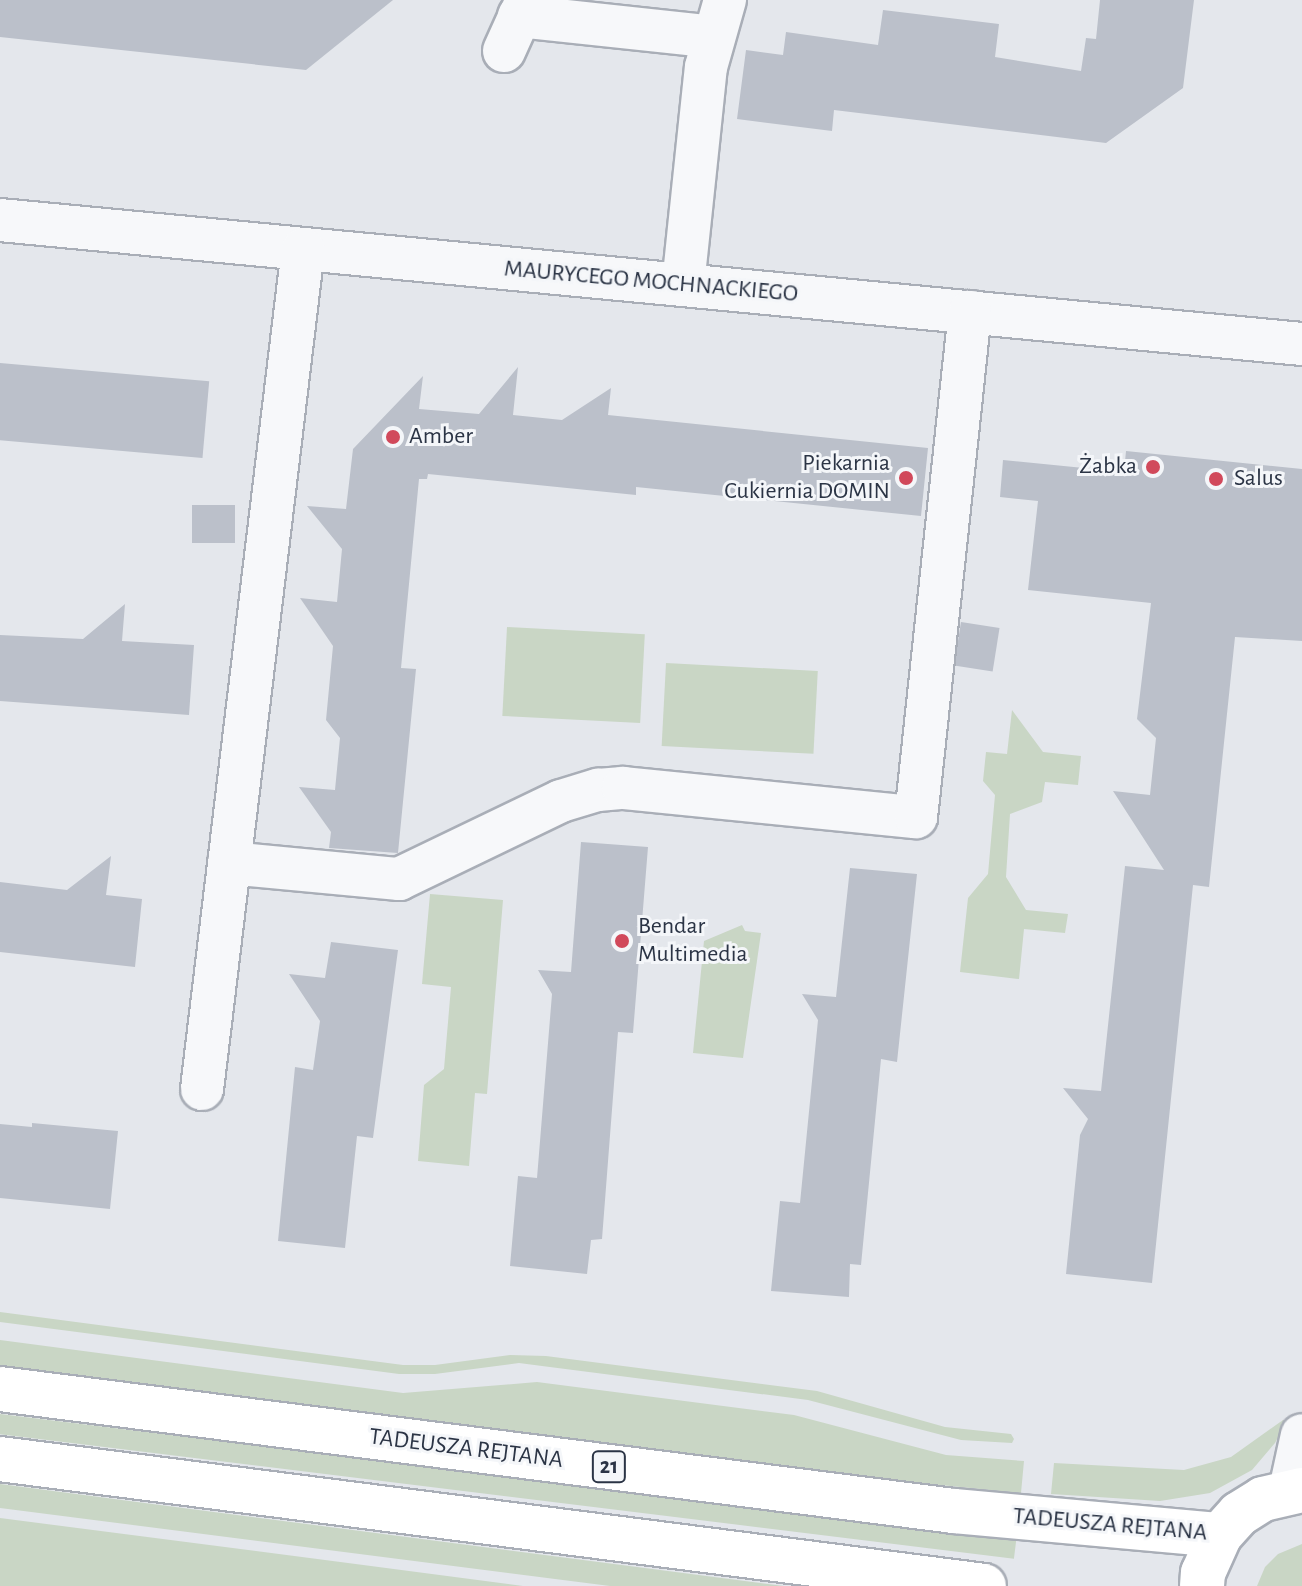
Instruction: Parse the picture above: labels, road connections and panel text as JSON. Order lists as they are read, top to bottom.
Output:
{
  "streets": {
    "main road": ["TADEUSZA REJTANA", "21"],
    "street": ["MAURYCEGO MOCHNACKIEGO"]
  },
  "places": [
    "Amber",
    "Żabka",
    "Piekarnia Cukiernia DOMIN",
    "Salus",
    "Bendar Multimedia"
  ]
}
